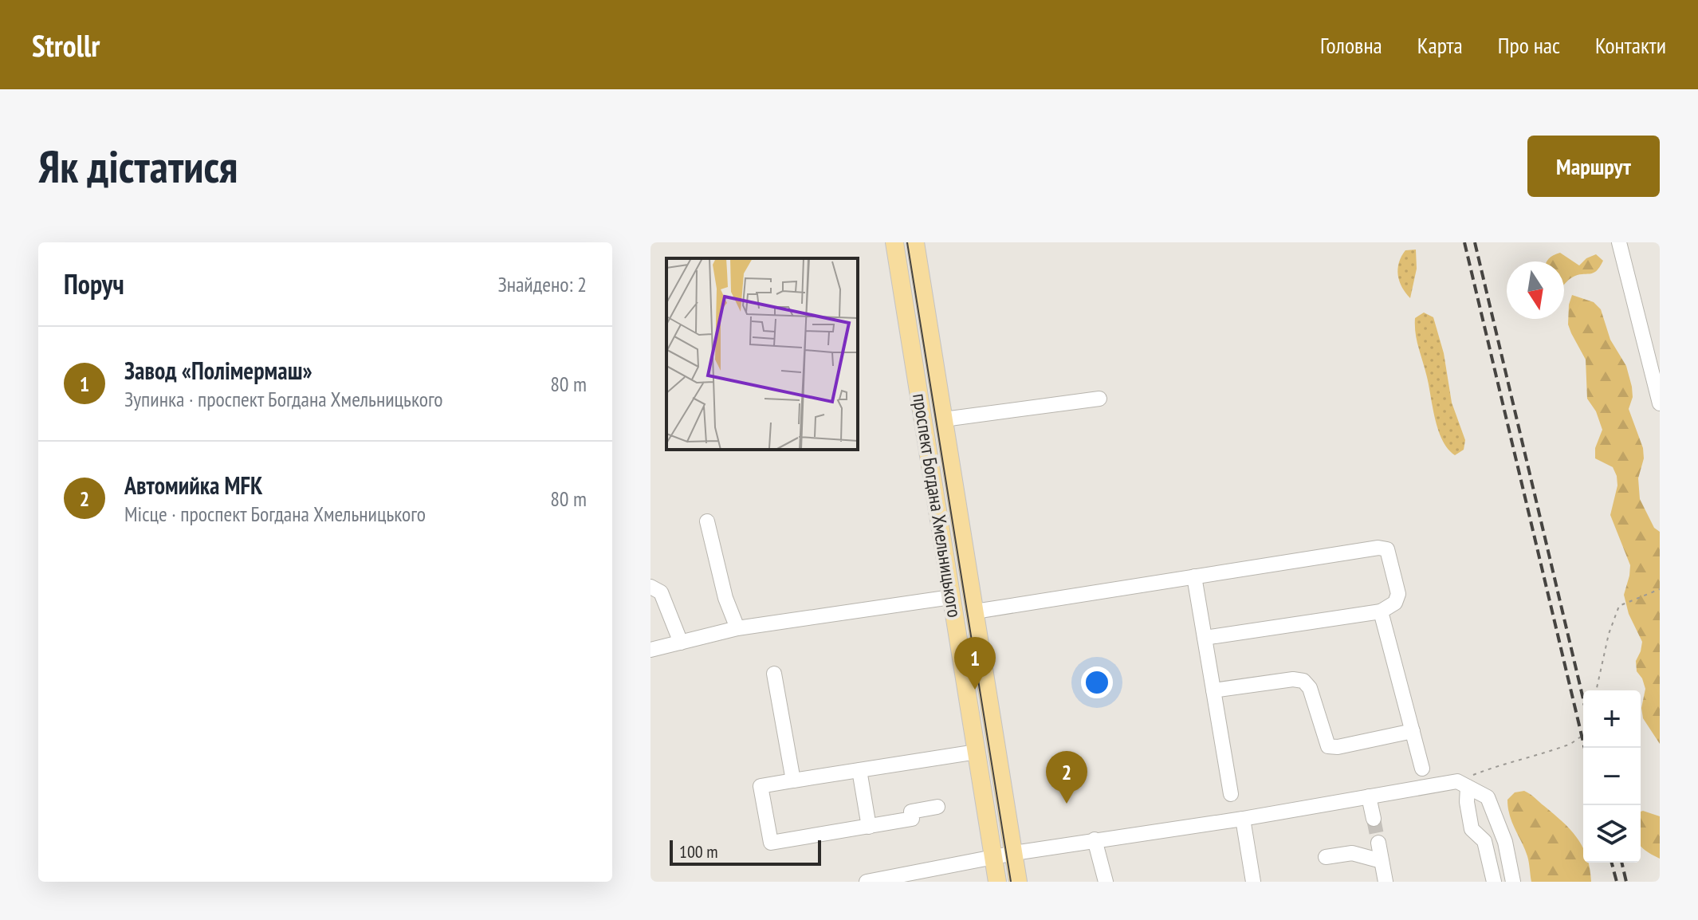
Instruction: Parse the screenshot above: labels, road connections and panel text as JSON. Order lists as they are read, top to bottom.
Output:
{
  "streets": {
    "main road": ["проспект Богдана Хмельницького"]
  },
  "scale_bar": "100 m",
  "north": "bottom",
  "page": {
    "header": "Strollr",
    "nav": [
      "Головна",
      "Карта",
      "Про нас",
      "Контакти"
    ],
    "buttons": "Маршрут",
    "title": "Як дістатися",
    "heading": ["Поруч", "Знайдено: 2"],
    "list": [
      {
        "mark": "1",
        "name": "Завод «Полімермаш»",
        "note": "Зупинка · проспект Богдана Хмельницького",
        "value": "80 m"
      },
      {
        "mark": "2",
        "name": "Автомийка MFK",
        "note": "Місце · проспект Богдана Хмельницького",
        "value": "80 m"
      }
    ],
    "pins": ["1", "2"],
    "map_buttons": ["+", "−"],
    "scale": "100 m"
  }
}
